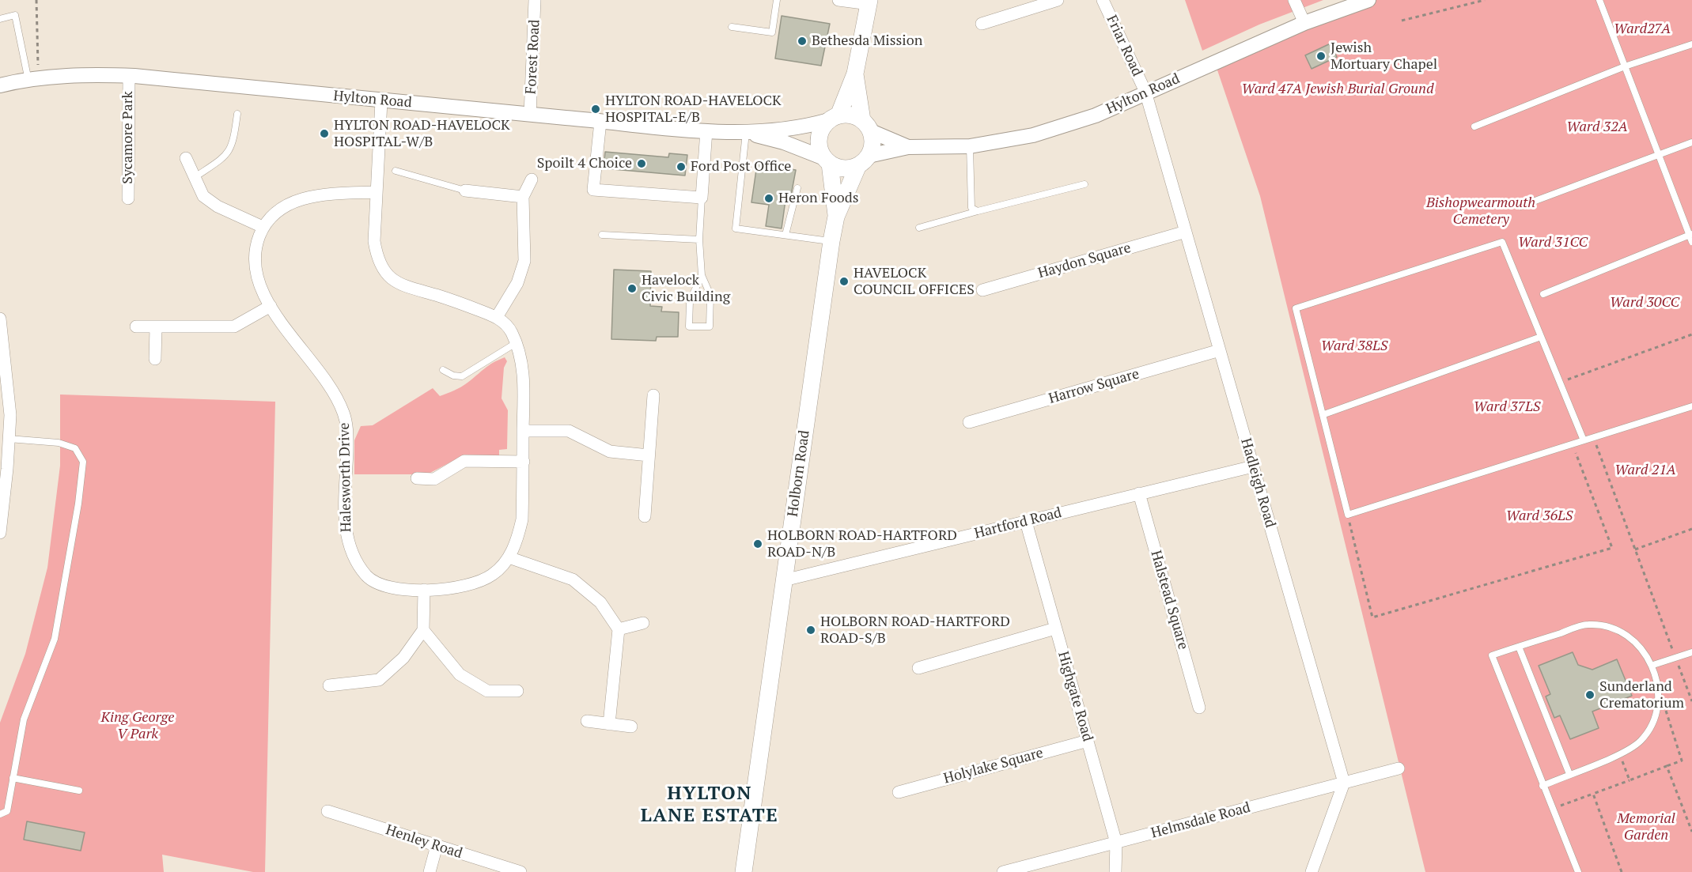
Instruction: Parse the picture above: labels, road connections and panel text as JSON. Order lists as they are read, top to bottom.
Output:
{
  "streets": {
    "main road": ["Holborn Road"],
    "street": [
      "Friar Road",
      "Forest Road",
      "Hylton Road",
      "Sycamore Park",
      "Haydon Square",
      "Harrow Square",
      "Halesworth Drive",
      "Hadleigh Road",
      "Hartford Road",
      "Halstead Square",
      "Highgate Road",
      "Holylake Square",
      "Helmsdale Road",
      "Henley Road"
    ]
  },
  "crossings": [
    ["Friar Road", "Hylton Road"],
    ["Friar Road", "Hadleigh Road"],
    ["Forest Road", "Hylton Road"],
    ["Hylton Road", "Sycamore Park"],
    ["Hylton Road", "Holborn Road"],
    ["Hylton Road", "Halesworth Drive"],
    ["Hylton Road", "Hadleigh Road"],
    ["Haydon Square", "Hadleigh Road"],
    ["Harrow Square", "Hadleigh Road"],
    ["Holborn Road", "Hartford Road"],
    ["Hadleigh Road", "Hartford Road"],
    ["Hadleigh Road", "Helmsdale Road"],
    ["Hartford Road", "Halstead Square"],
    ["Hartford Road", "Highgate Road"],
    ["Highgate Road", "Holylake Square"],
    ["Highgate Road", "Helmsdale Road"]
  ],
  "districts": ["HYLTON LANE ESTATE"],
  "parks": [
    "Ward27A",
    "Ward 47A Jewish Burial Ground",
    "Ward 32A",
    "Bishopwearmouth Cemetery",
    "Ward 31CC",
    "Ward 30CC",
    "Ward 38LS",
    "Ward 37LS",
    "Ward 21A",
    "Ward 36LS",
    "King George V Park",
    "Memorial Garden"
  ],
  "places": [
    "Bethesda Mission",
    "Jewish Mortuary Chapel",
    "HYLTON ROAD-HAVELOCK HOSPITAL-E/B",
    "HYLTON ROAD-HAVELOCK HOSPITAL-W/B",
    "Spoilt 4 Choice",
    "Ford Post Office",
    "Heron Foods",
    "HAVELOCK COUNCIL OFFICES",
    "Havelock Civic Building",
    "HOLBORN ROAD-HARTFORD ROAD-N/B",
    "HOLBORN ROAD-HARTFORD ROAD-S/B",
    "Sunderland Crematorium"
  ]
}
